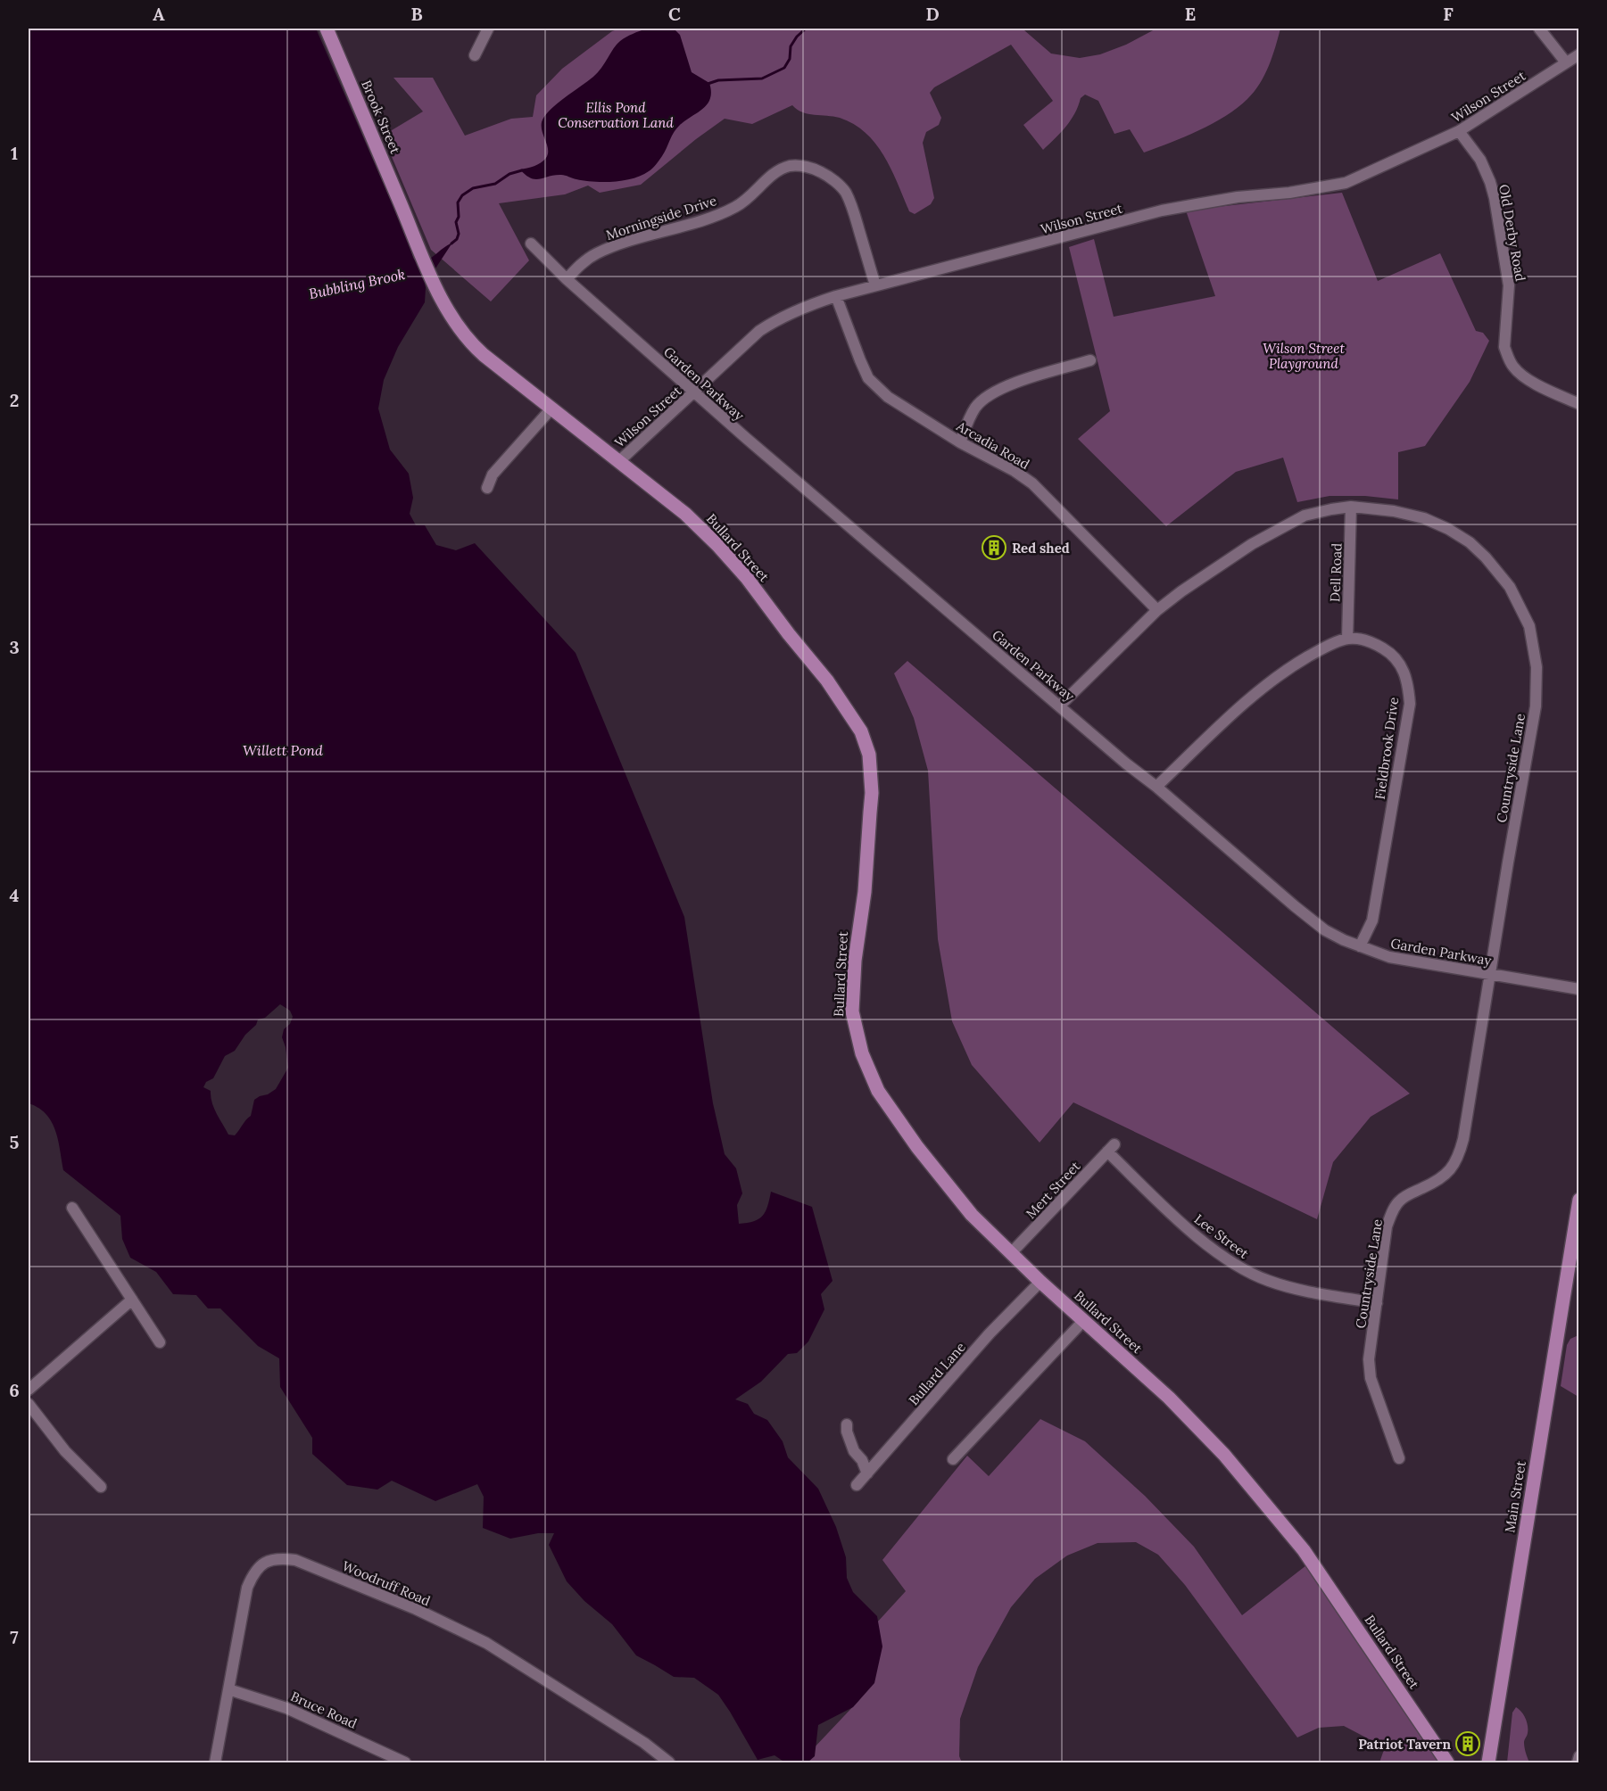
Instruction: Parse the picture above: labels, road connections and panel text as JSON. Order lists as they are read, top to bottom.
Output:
{
  "streets": {
    "main road": ["Brook Street", "Bullard Street", "Main Street"],
    "street": [
      "Wilson Street",
      "Morningside Drive",
      "Old Derby Road",
      "Garden Parkway",
      "Arcadia Road",
      "Dell Road",
      "Fieldbrook Drive",
      "Countryside Lane",
      "Mert Street",
      "Lee Street",
      "Bullard Lane",
      "Woodruff Road",
      "Bruce Road"
    ]
  },
  "crossings": [
    ["Wilson Street", "Morningside Drive"],
    ["Wilson Street", "Old Derby Road"],
    ["Wilson Street", "Garden Parkway"],
    ["Wilson Street", "Arcadia Road"],
    ["Wilson Street", "Bullard Street"],
    ["Brook Street", "Bullard Street"],
    ["Morningside Drive", "Garden Parkway"],
    ["Garden Parkway", "Fieldbrook Drive"],
    ["Garden Parkway", "Countryside Lane"],
    ["Arcadia Road", "Countryside Lane"],
    ["Bullard Street", "Mert Street"],
    ["Bullard Street", "Bullard Lane"],
    ["Dell Road", "Fieldbrook Drive"],
    ["Dell Road", "Countryside Lane"],
    ["Countryside Lane", "Lee Street"],
    ["Mert Street", "Lee Street"],
    ["Woodruff Road", "Bruce Road"]
  ],
  "water": ["Bubbling Brook", "Willett Pond"],
  "parks": ["Ellis Pond Conservation Land", "Wilson Street Playground"],
  "places": {
    "building": ["Red shed", "Patriot Tavern"]
  },
  "grid": {
    "columns": [
      "A",
      "B",
      "C",
      "D",
      "E",
      "F"
    ],
    "rows": [
      "1",
      "2",
      "3",
      "4",
      "5",
      "6",
      "7"
    ]
  }
}
